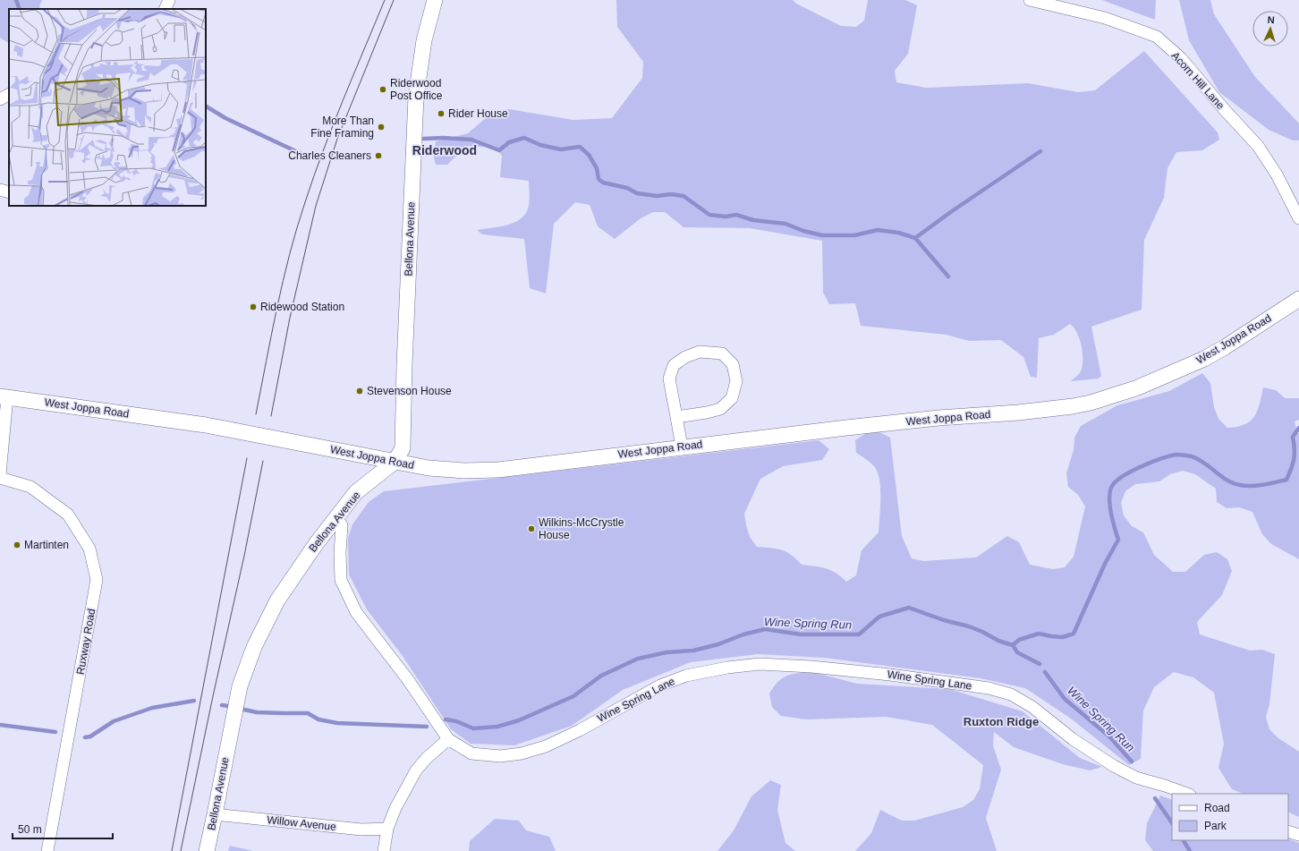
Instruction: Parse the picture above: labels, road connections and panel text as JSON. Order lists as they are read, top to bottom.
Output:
{
  "streets": {
    "street": [
      "Acorn Hill Lane",
      "Bellona Avenue",
      "West Joppa Road",
      "Ruxway Road",
      "Wine Spring Lane",
      "Willow Avenue"
    ]
  },
  "crossings": [
    ["Bellona Avenue", "West Joppa Road"],
    ["Bellona Avenue", "Wine Spring Lane"],
    ["Bellona Avenue", "Willow Avenue"]
  ],
  "districts": ["Riderwood", "Ruxton Ridge"],
  "water": ["Wine Spring Run"],
  "places": [
    "Riderwood Post Office",
    "Rider House",
    "More Than Fine Framing",
    "Charles Cleaners",
    "Ridewood Station",
    "Stevenson House",
    "Wilkins-McCrystle House",
    "Martinten"
  ],
  "legend": ["Road", "Park"],
  "scale_bar": "50 m",
  "north": "top"
}
